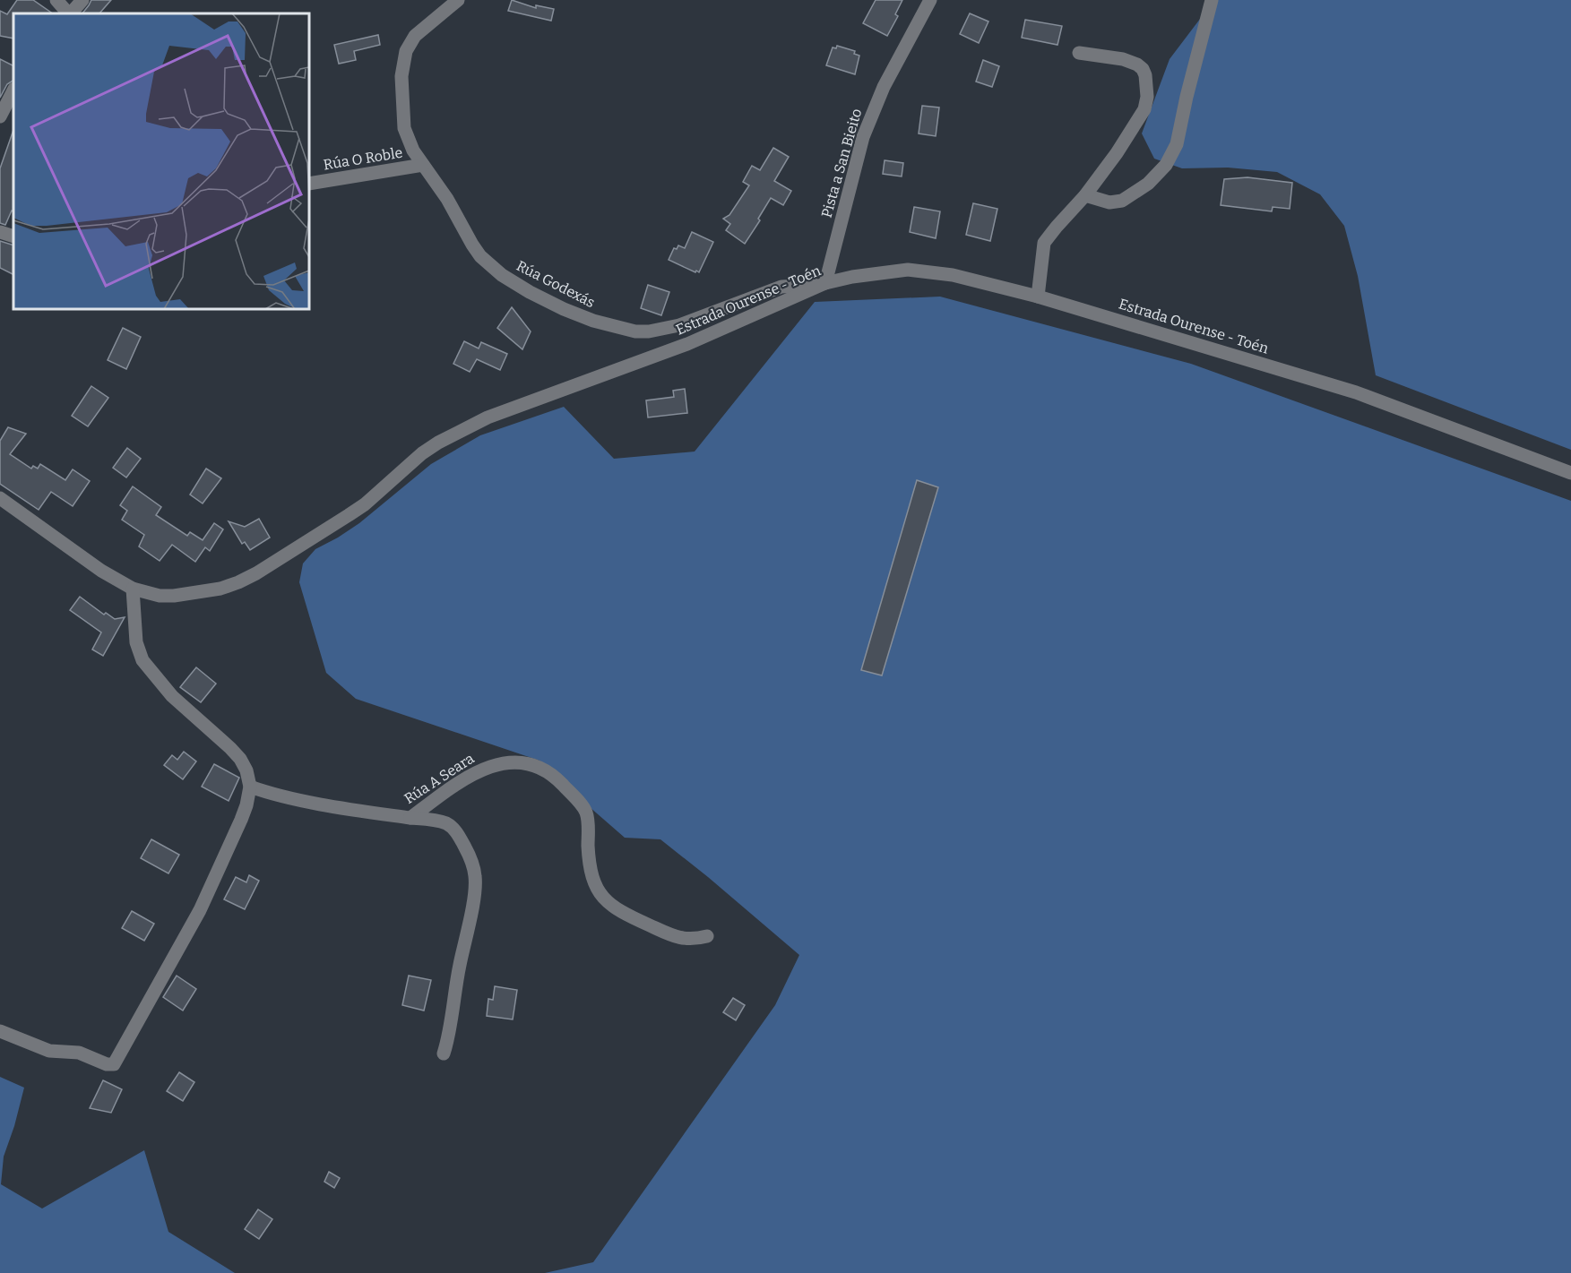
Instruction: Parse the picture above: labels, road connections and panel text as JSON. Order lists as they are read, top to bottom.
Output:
{
  "streets": {
    "street": [
      "Rúa O Roble",
      "Pista a San Bieito",
      "Rúa Godexás",
      "Estrada Ourense - Toén",
      "Rúa A Seara"
    ]
  },
  "crossings": [
    ["Rúa O Roble", "Rúa Godexás"],
    ["Pista a San Bieito", "Rúa Godexás"],
    ["Pista a San Bieito", "Estrada Ourense - Toén"],
    ["Rúa Godexás", "Estrada Ourense - Toén"]
  ]
}
